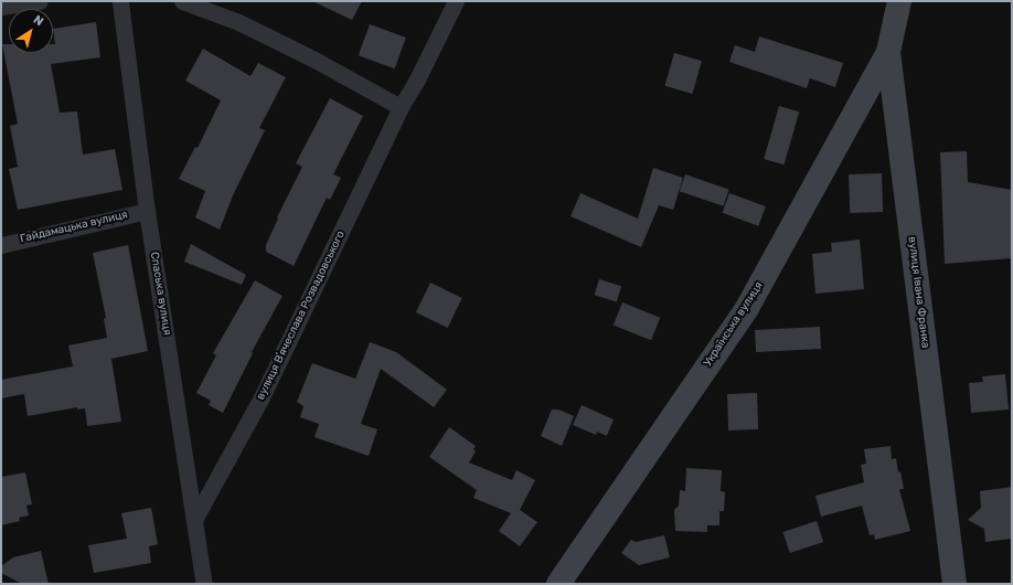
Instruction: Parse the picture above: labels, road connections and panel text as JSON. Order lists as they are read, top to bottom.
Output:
{
  "streets": {
    "street": [
      "Гайдамацька вулиця",
      "вулиця Івана Франка",
      "Спаська вулиця",
      "вулиця Вʼячеслава Розвадовського",
      "Українська вулиця"
    ]
  },
  "crossings": [
    ["Гайдамацька вулиця", "Спаська вулиця"],
    ["вулиця Івана Франка", "Українська вулиця"],
    ["Спаська вулиця", "вулиця Вʼячеслава Розвадовського"]
  ],
  "north": "top right"
}
